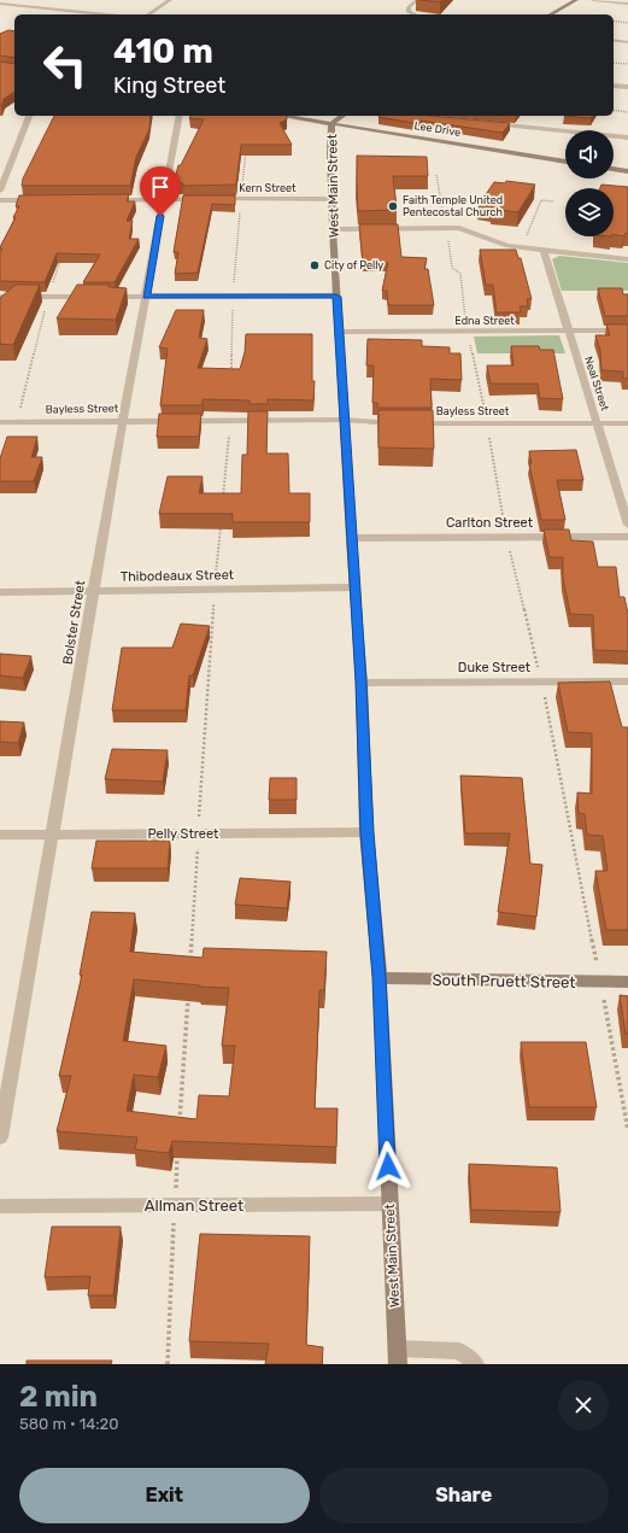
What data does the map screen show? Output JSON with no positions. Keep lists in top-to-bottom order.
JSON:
{
  "streets": {
    "main road": ["Lee Drive", "West Main Street", "South Pruett Street"],
    "street": [
      "Kern Street",
      "Edna Street",
      "Neal Street",
      "Bayless Street",
      "Carlton Street",
      "Thibodeaux Street",
      "Bolster Street",
      "Duke Street",
      "Pelly Street",
      "Allman Street"
    ]
  },
  "crossings": [
    ["Lee Drive", "West Main Street"],
    ["West Main Street", "Kern Street"],
    ["West Main Street", "Edna Street"],
    ["West Main Street", "Bayless Street"],
    ["West Main Street", "Carlton Street"],
    ["West Main Street", "Thibodeaux Street"],
    ["West Main Street", "Duke Street"],
    ["West Main Street", "Pelly Street"],
    ["West Main Street", "South Pruett Street"],
    ["West Main Street", "Allman Street"],
    ["Edna Street", "Neal Street"],
    ["Neal Street", "Bayless Street"],
    ["Bayless Street", "Bolster Street"],
    ["Thibodeaux Street", "Bolster Street"],
    ["Bolster Street", "Pelly Street"]
  ],
  "places": ["Faith Temple United Pentecostal Church", "City of Pelly"],
  "page": {
    "turn": ["410 m", "King Street"],
    "heading": ["2 min", "580 m · 14:20"],
    "buttons": ["Exit", "Share"]
  }
}
